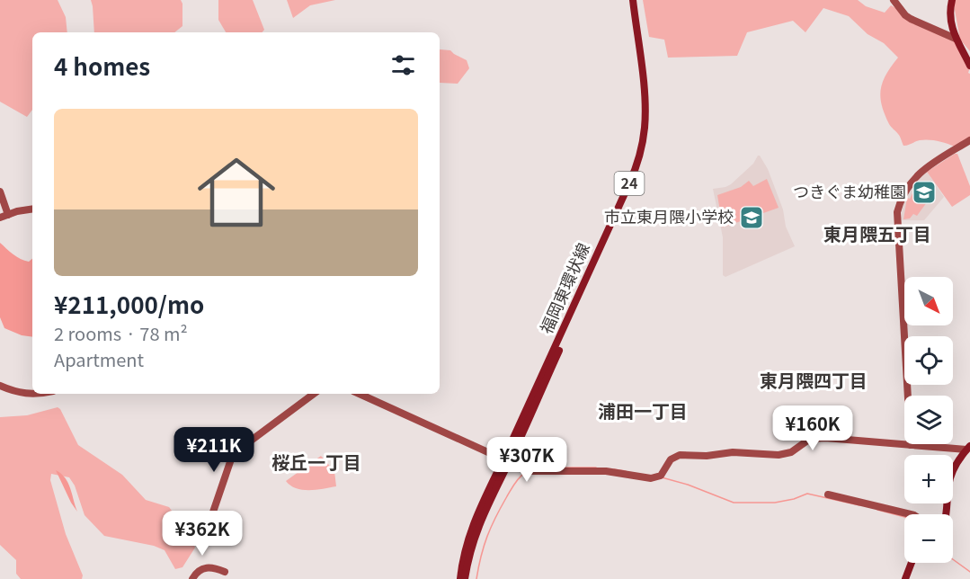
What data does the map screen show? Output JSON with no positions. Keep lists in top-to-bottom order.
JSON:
{
  "streets": {
    "main road": ["24", "福岡東環状線"]
  },
  "districts": [
    "東月隈五丁目",
    "東月隈四丁目",
    "浦田一丁目",
    "桜丘一丁目"
  ],
  "places": {
    "school or university": ["つきぐま幼稚園", "市立東月隈小学校"]
  },
  "north": "bottom right",
  "page": {
    "heading": "4 homes",
    "list": [
      {
        "name": "¥211,000/mo",
        "note": "2 rooms · 78 m² · Apartment"
      }
    ],
    "map_buttons": ["+", "−"],
    "price": [
      "¥160K",
      "¥211K",
      "¥307K",
      "¥362K"
    ]
  }
}
